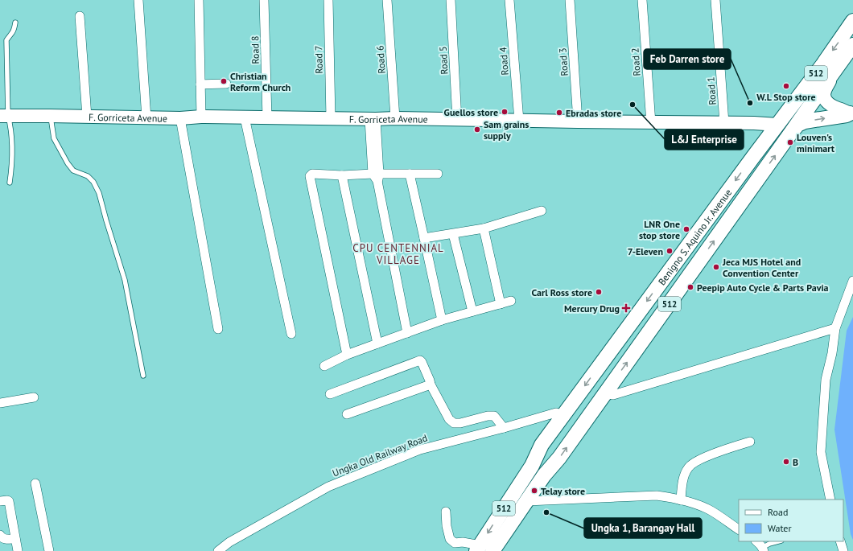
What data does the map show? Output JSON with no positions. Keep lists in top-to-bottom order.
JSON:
{
  "streets": {
    "main road": ["512", "F. Gorriceta Avenue", "Benigno S. Aquino Jr. Avenue"],
    "street": [
      "Road 8",
      "Road 7",
      "Road 6",
      "Road 5",
      "Road 4",
      "Road 3",
      "Road 2",
      "Road 1",
      "Ungka Old Railway Road"
    ]
  },
  "crossings": [
    ["Road 8", "F. Gorriceta Avenue"],
    ["Road 7", "F. Gorriceta Avenue"],
    ["Road 6", "F. Gorriceta Avenue"],
    ["Road 5", "F. Gorriceta Avenue"],
    ["Road 4", "F. Gorriceta Avenue"],
    ["Road 3", "F. Gorriceta Avenue"],
    ["Road 2", "F. Gorriceta Avenue"],
    ["Road 1", "F. Gorriceta Avenue"],
    ["F. Gorriceta Avenue", "Benigno S. Aquino Jr. Avenue"],
    ["Benigno S. Aquino Jr. Avenue", "Ungka Old Railway Road"]
  ],
  "districts": ["CPU CENTENNIAL VILLAGE"],
  "places": {
    "other": [
      "Christian Reform Church",
      "W.L Stop store",
      "Feb Darren store",
      "L&J Enterprise",
      "Guellos store",
      "Ebradas store",
      "Sam grains supply",
      "Louven's minimart",
      "LNR One stop store",
      "7-Eleven",
      "Jeca MJS Hotel and Convention Center",
      "Peepip Auto Cycle & Parts Pavia",
      "Carl Ross store",
      "B",
      "Telay store",
      "Ungka 1, Barangay Hall"
    ],
    "health": ["Mercury Drug"]
  },
  "legend": ["Road", "Water"]
}
